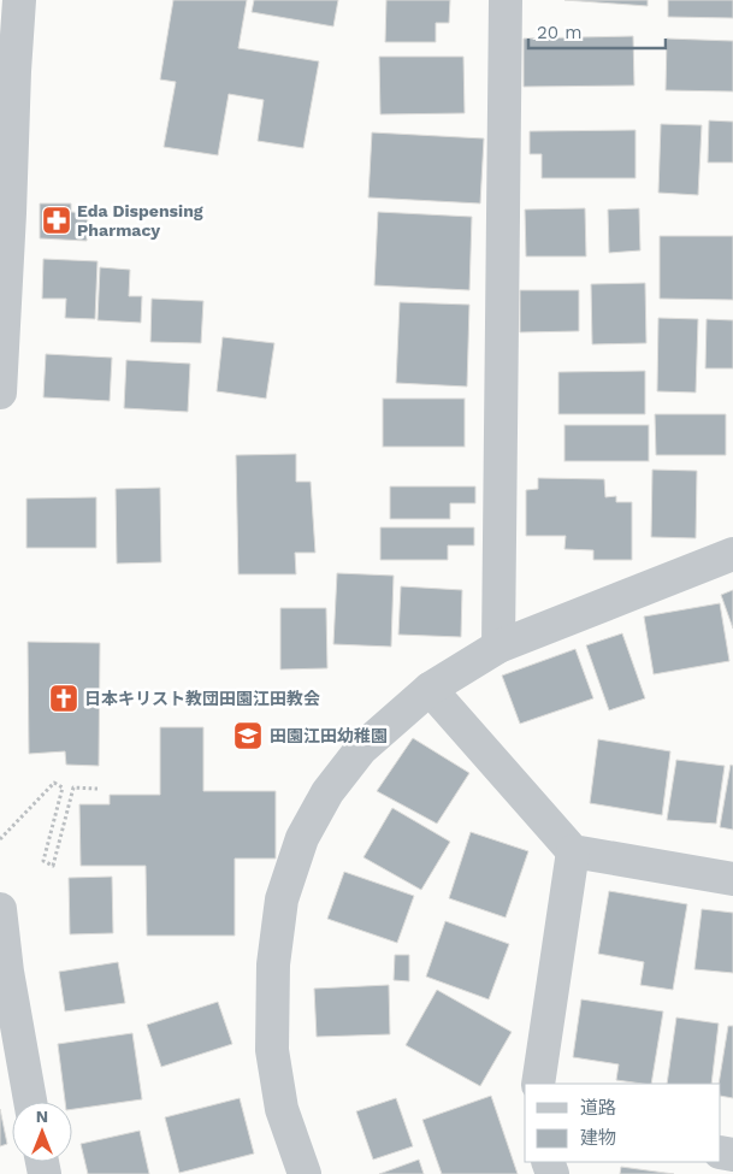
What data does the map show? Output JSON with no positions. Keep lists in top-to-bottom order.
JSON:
{
  "places": {
    "pharmacy": ["Eda Dispensing Pharmacy"],
    "church": ["日本キリスト教団田園江田教会"],
    "school or university": ["田園江田幼稚園"]
  },
  "legend": ["道路", "建物"],
  "scale_bar": "20 m",
  "north": "top"
}
